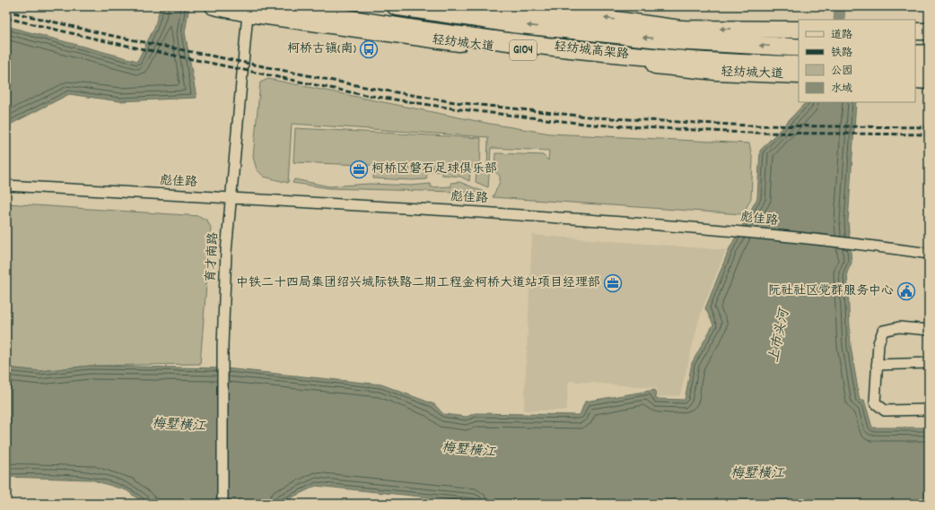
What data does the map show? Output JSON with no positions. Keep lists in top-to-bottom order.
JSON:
{
  "streets": {
    "highway": ["轻纺城高架路"],
    "main road": ["轻纺城大道", "G104"],
    "street": ["彪佳路", "育才南路"]
  },
  "crossings": [
    ["轻纺城大道", "育才南路"],
    ["彪佳路", "育才南路"]
  ],
  "water": ["上市头河", "梅墅横江"],
  "places": {
    "bus stop": ["柯桥古镇(南)"],
    "office": ["柯桥区磐石足球俱乐部", "中铁二十四局集团绍兴城际铁路二期工程金柯桥大道站项目经理部"],
    "public building": ["阮社社区党群服务中心"]
  },
  "legend": [
    "道路",
    "铁路",
    "公园",
    "水域"
  ]
}
